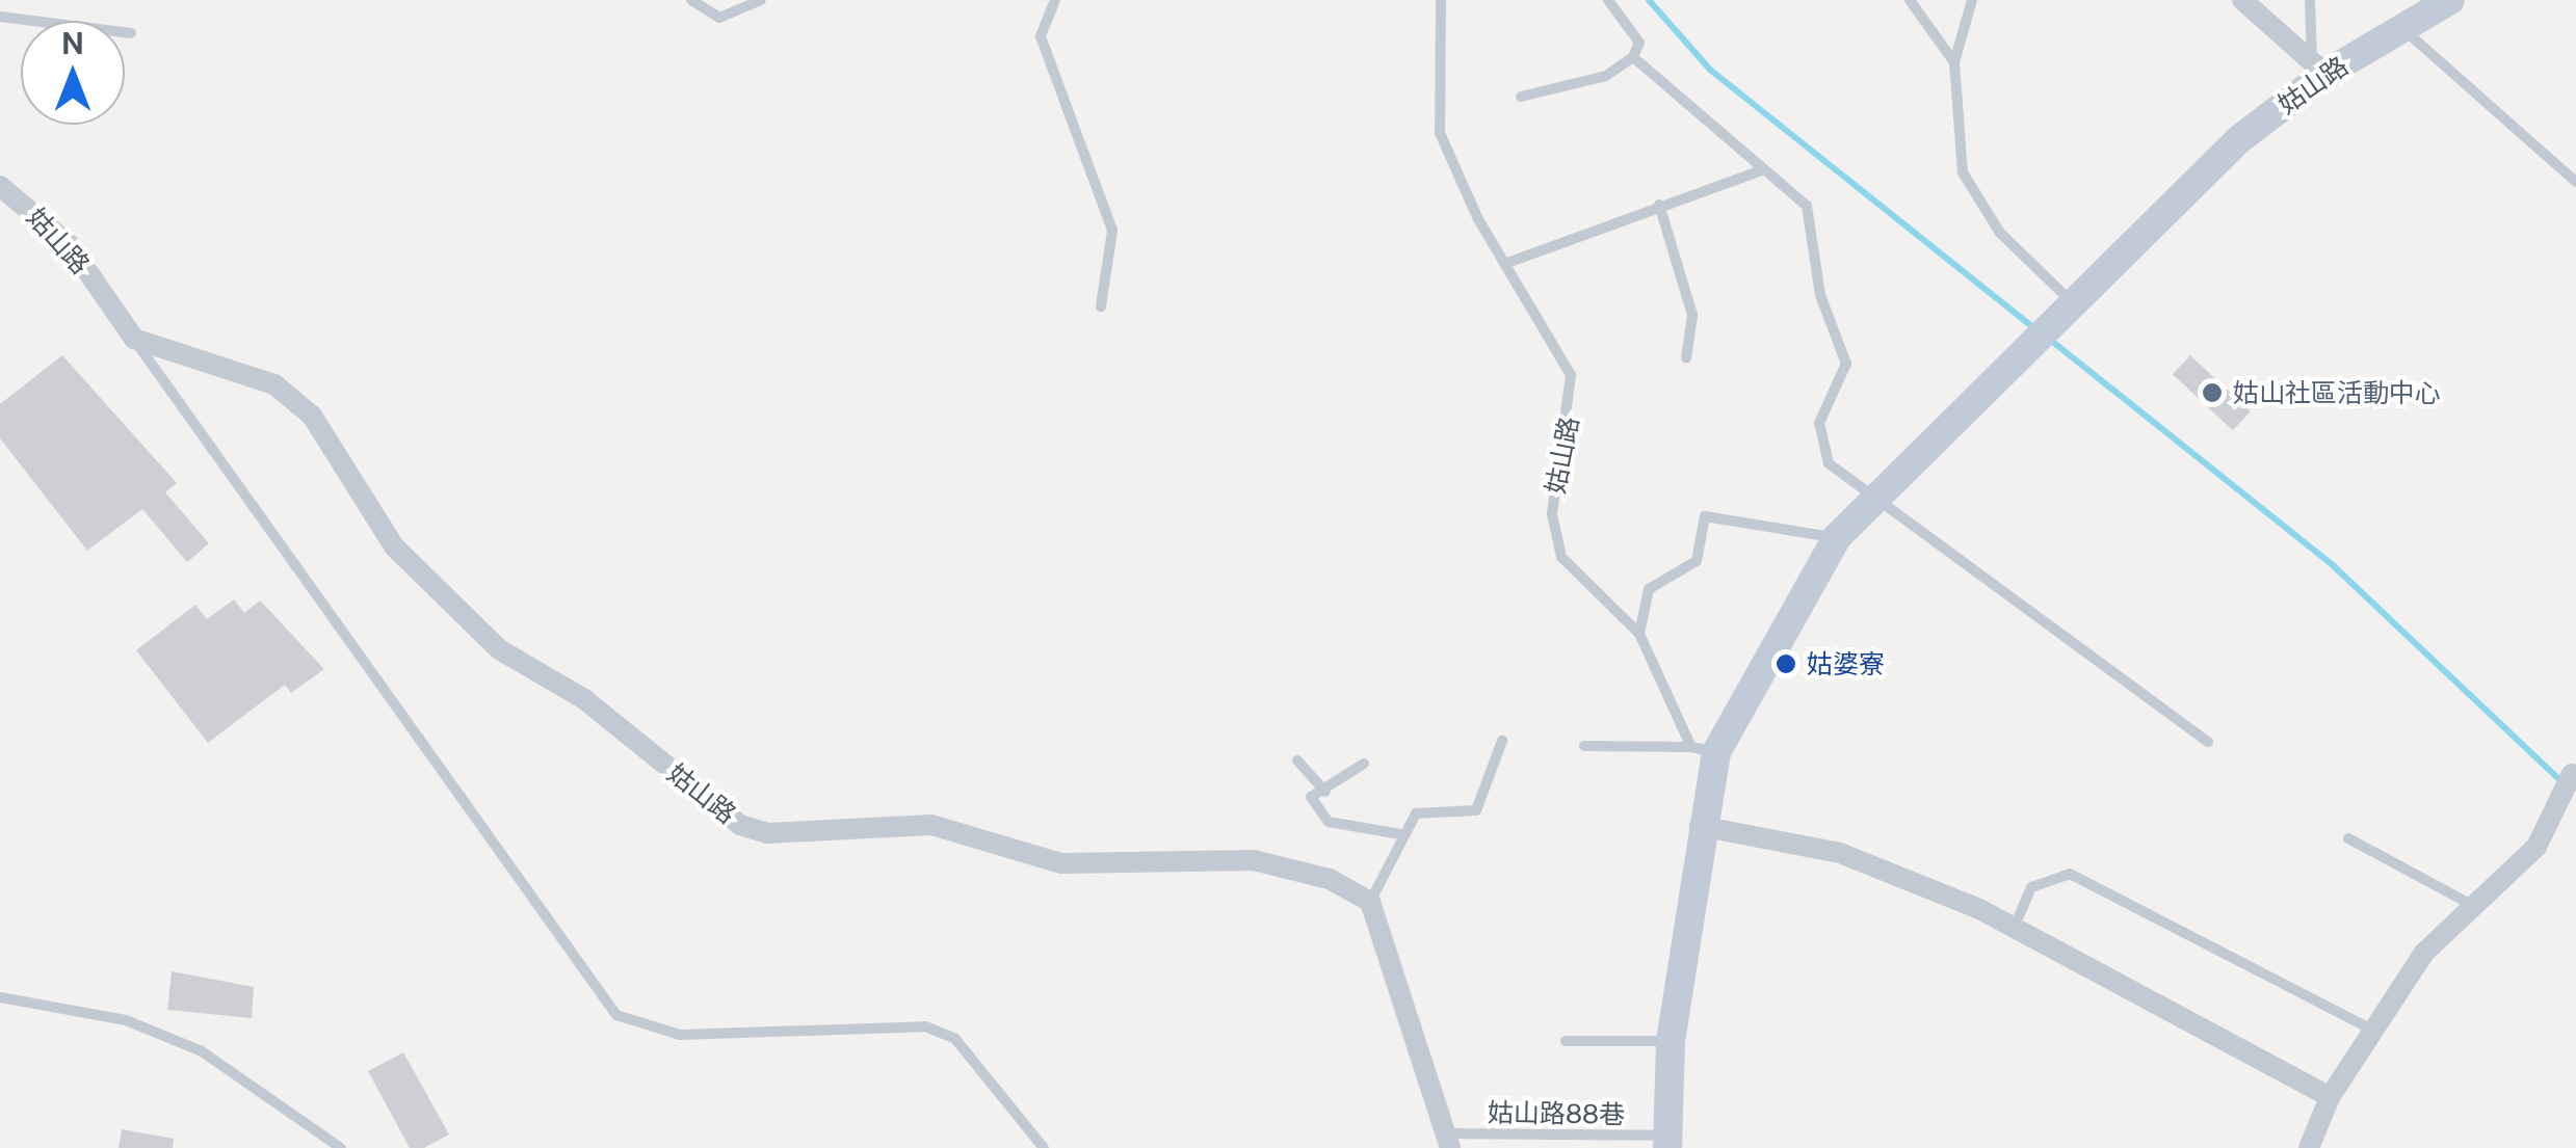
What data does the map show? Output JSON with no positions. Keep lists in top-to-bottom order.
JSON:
{
  "streets": {
    "street": ["姑山路"],
    "lane": ["姑山路88巷"]
  },
  "places": ["姑山社區活動中心", "姑婆寮"],
  "north": "top"
}
